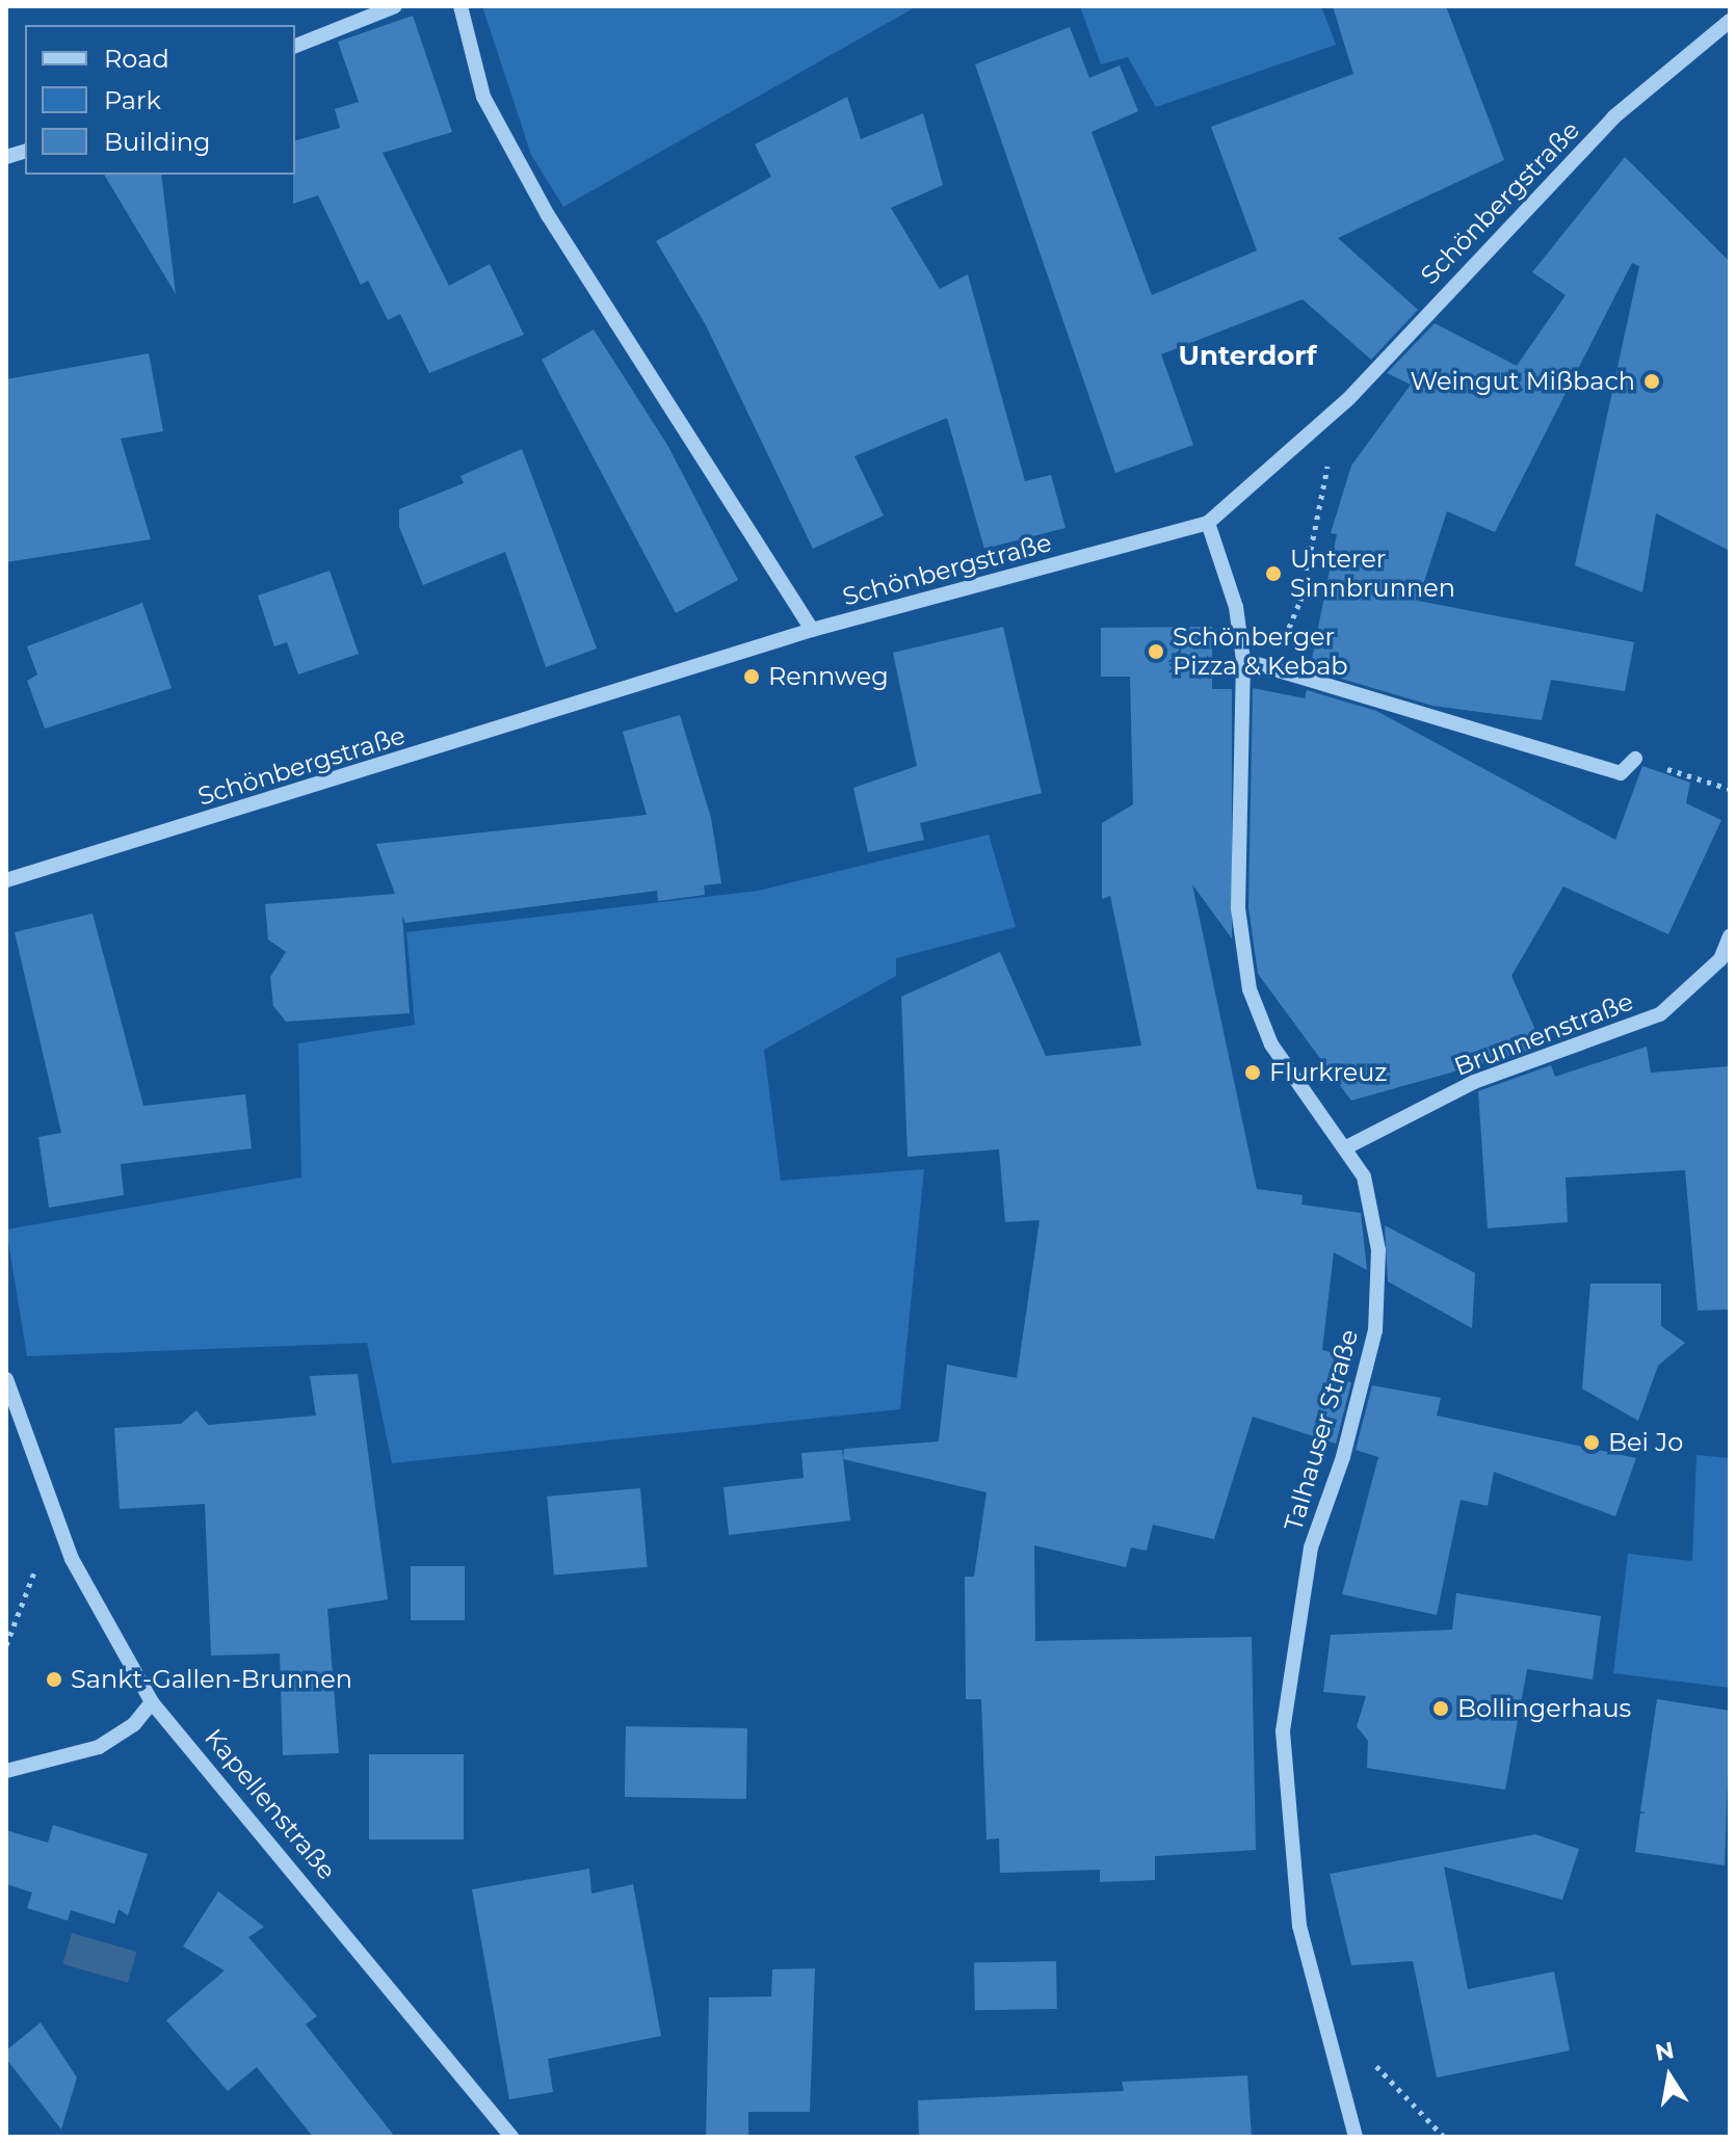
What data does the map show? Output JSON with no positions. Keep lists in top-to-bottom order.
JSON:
{
  "streets": {
    "street": [
      "Schönbergstraße",
      "Brunnenstraße",
      "Talhauser Straße",
      "Kapellenstraße"
    ]
  },
  "crossings": [
    ["Schönbergstraße", "Talhauser Straße"],
    ["Brunnenstraße", "Talhauser Straße"]
  ],
  "districts": ["Unterdorf"],
  "places": [
    "Weingut Mißbach",
    "Unterer Sinnbrunnen",
    "Schönberger Pizza & Kebab",
    "Rennweg",
    "Flurkreuz",
    "Bei Jo",
    "Sankt-Gallen-Brunnen",
    "Bollingerhaus"
  ],
  "legend": ["Road", "Park", "Building"],
  "north": "top"
}
